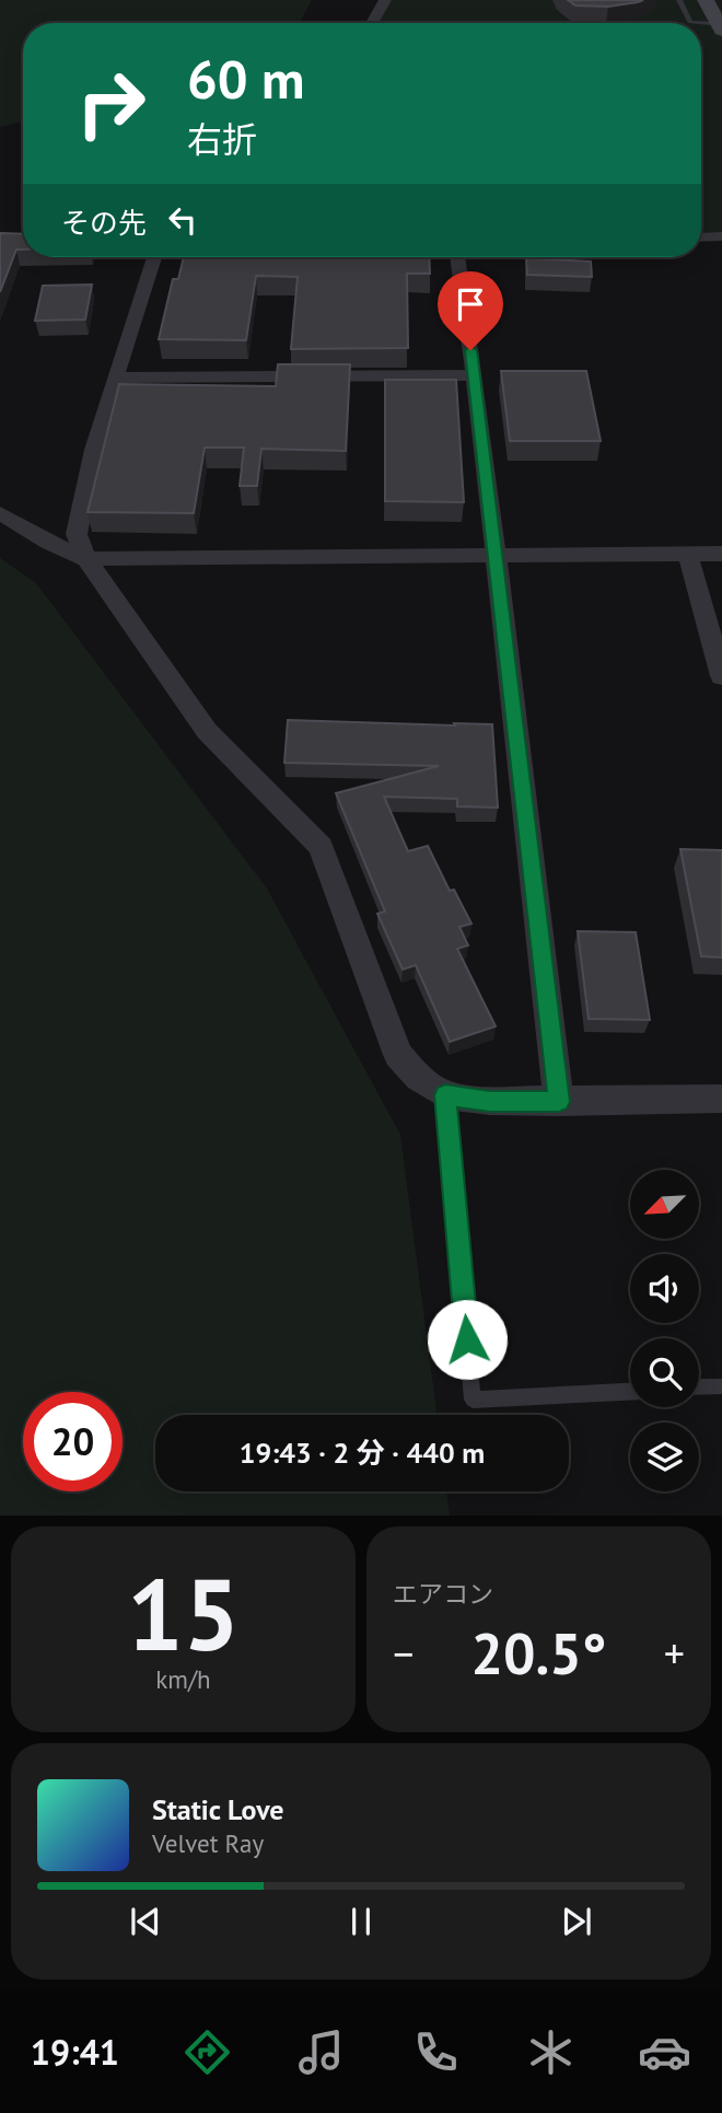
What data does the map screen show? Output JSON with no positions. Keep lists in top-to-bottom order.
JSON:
{
  "north": "bottom left",
  "page": {
    "turn": ["60 m", "右折"],
    "then": "その先",
    "limit": "20",
    "trip": "19:43 · 2 分 · 440 m",
    "tile": [
      ["15", "km/h"],
      "エアコン"
    ],
    "heat": ["−", "20.5°", "+"],
    "song": ["Static Love", "Velvet Ray"],
    "tabs": "19:41"
  }
}
